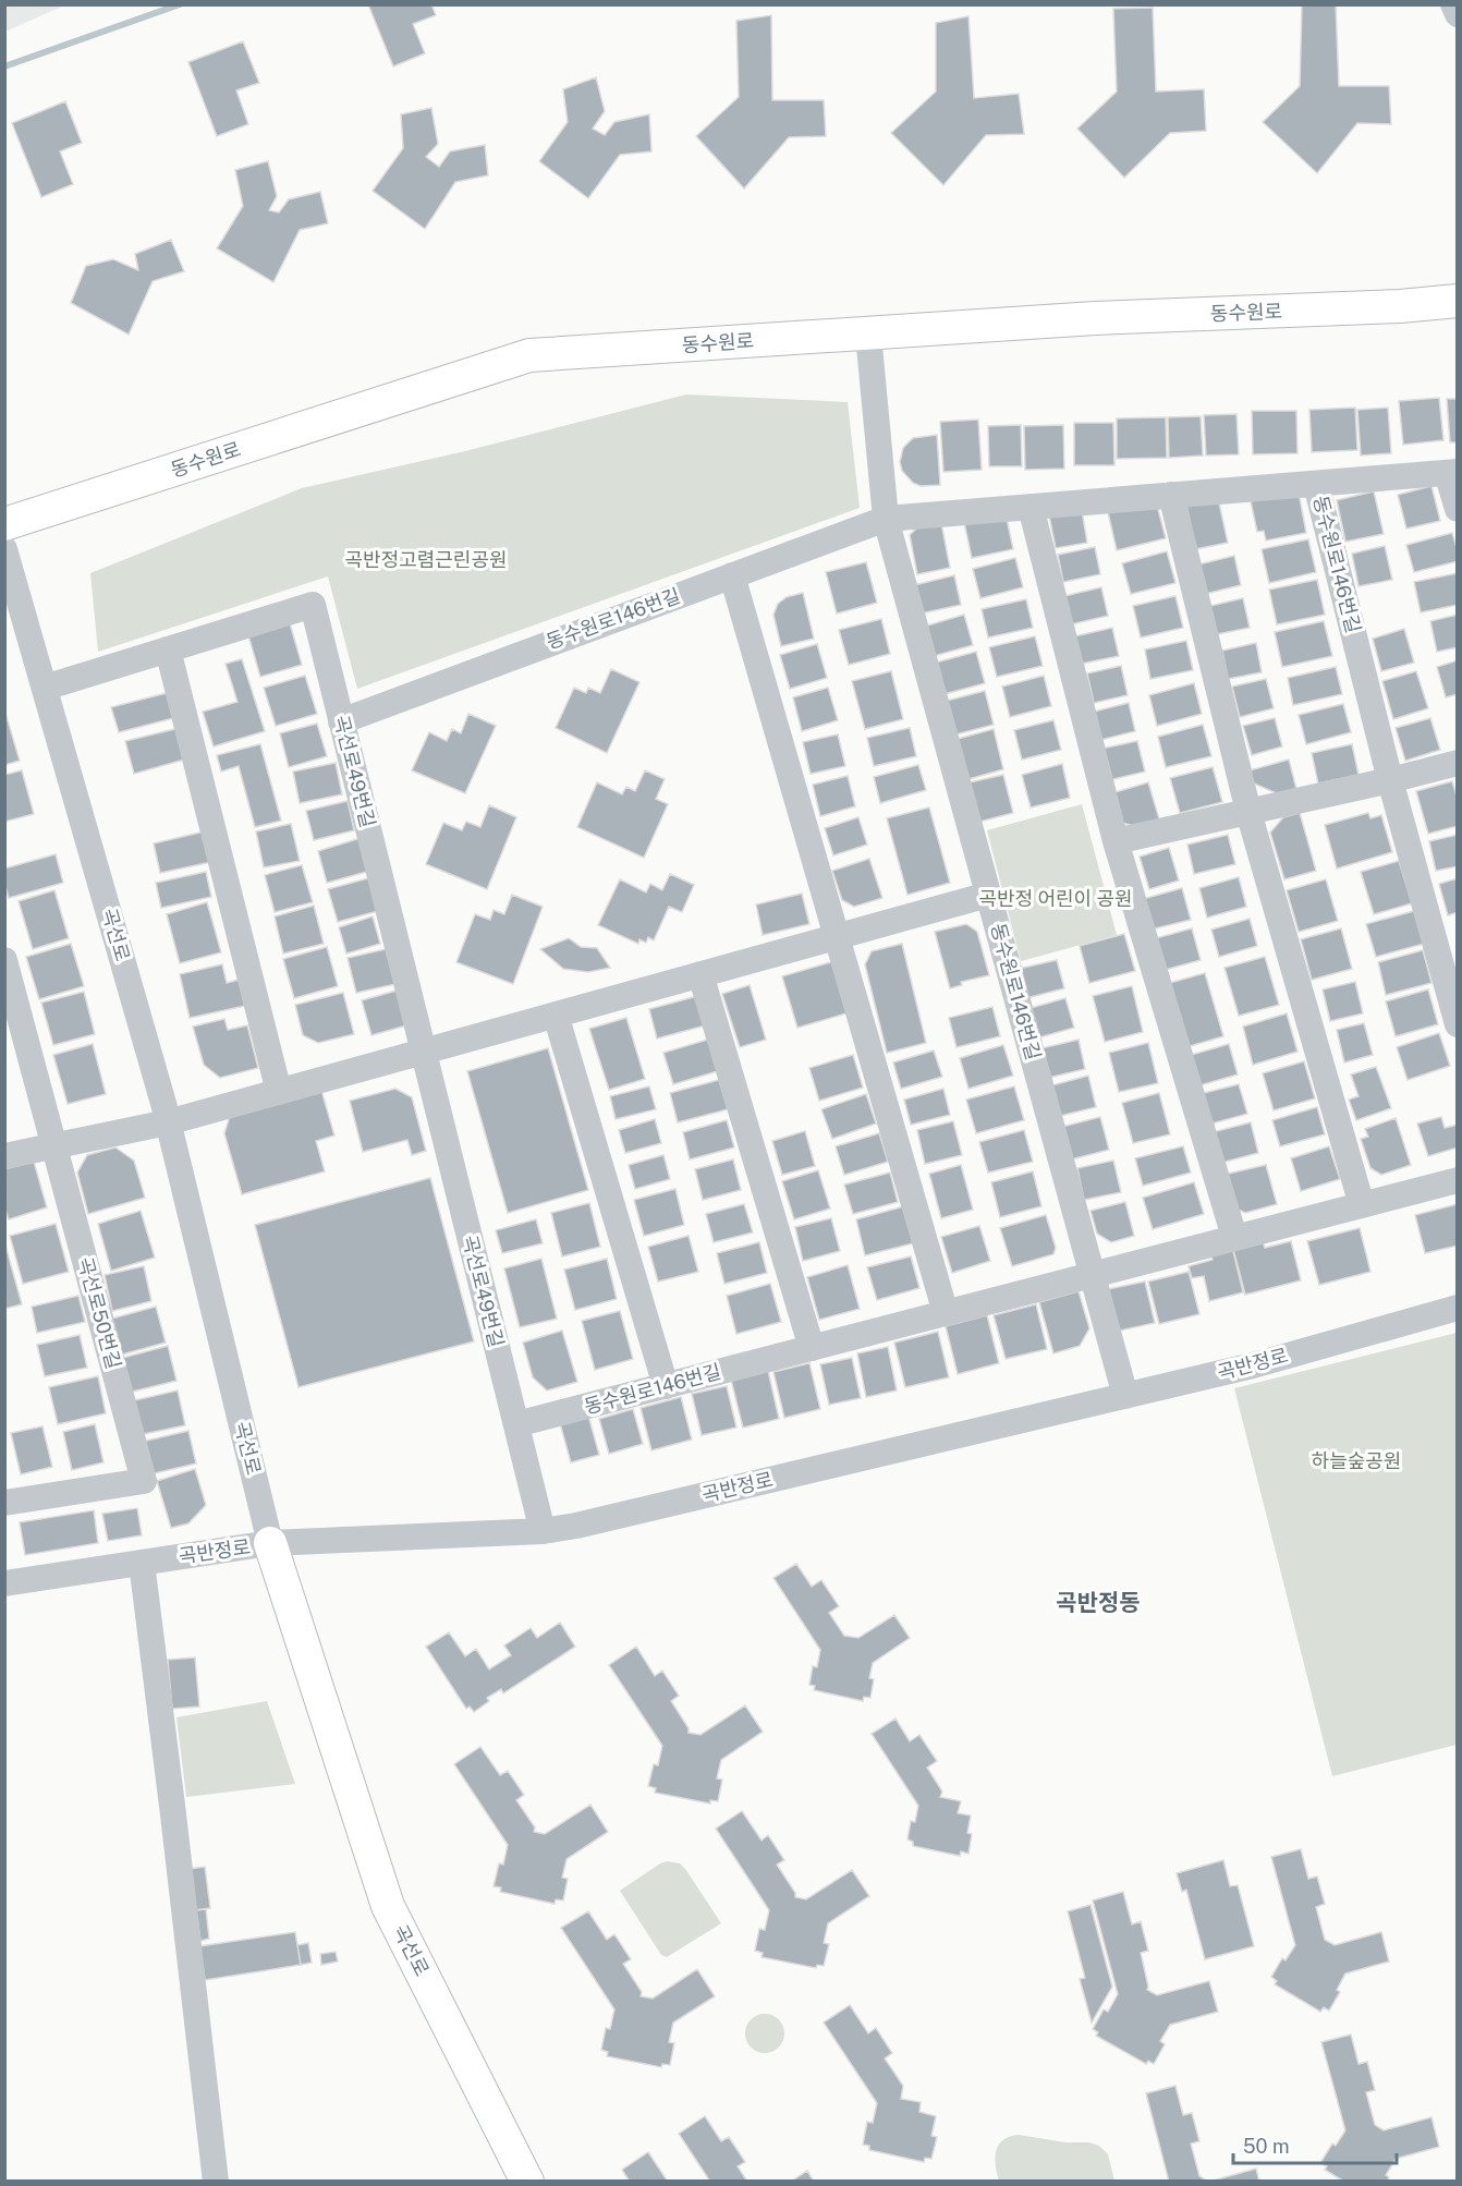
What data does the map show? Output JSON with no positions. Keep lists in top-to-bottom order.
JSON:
{
  "streets": {
    "main road": ["동수원로", "곡선로"],
    "street": [
      "동수원로146번길",
      "곡선로49번길",
      "곡선로50번길",
      "곡반정로"
    ]
  },
  "crossings": [
    ["동수원로", "동수원로146번길"],
    ["동수원로146번길", "곡선로49번길"],
    ["동수원로146번길", "곡반정로"],
    ["곡선로49번길", "곡반정로"],
    ["곡선로", "곡반정로"]
  ],
  "districts": ["곡반정동"],
  "parks": ["곡반정고렴근린공원", "곡반정 어린이 공원", "하늘숲공원"],
  "scale_bar": "50 m"
}
